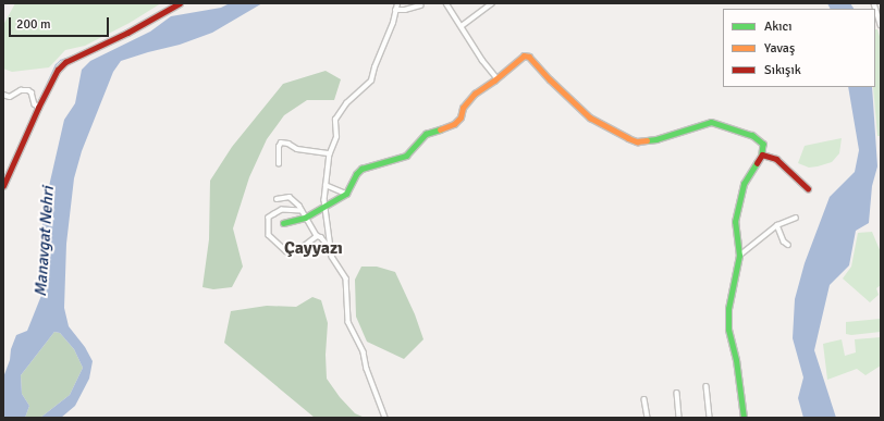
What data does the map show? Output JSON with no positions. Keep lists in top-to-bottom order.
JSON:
{
  "districts": ["Çayyazı"],
  "water": ["Manavgat Nehri"],
  "legend": ["Akıcı", "Yavaş", "Sıkışık"],
  "scale_bar": "200 m"
}
